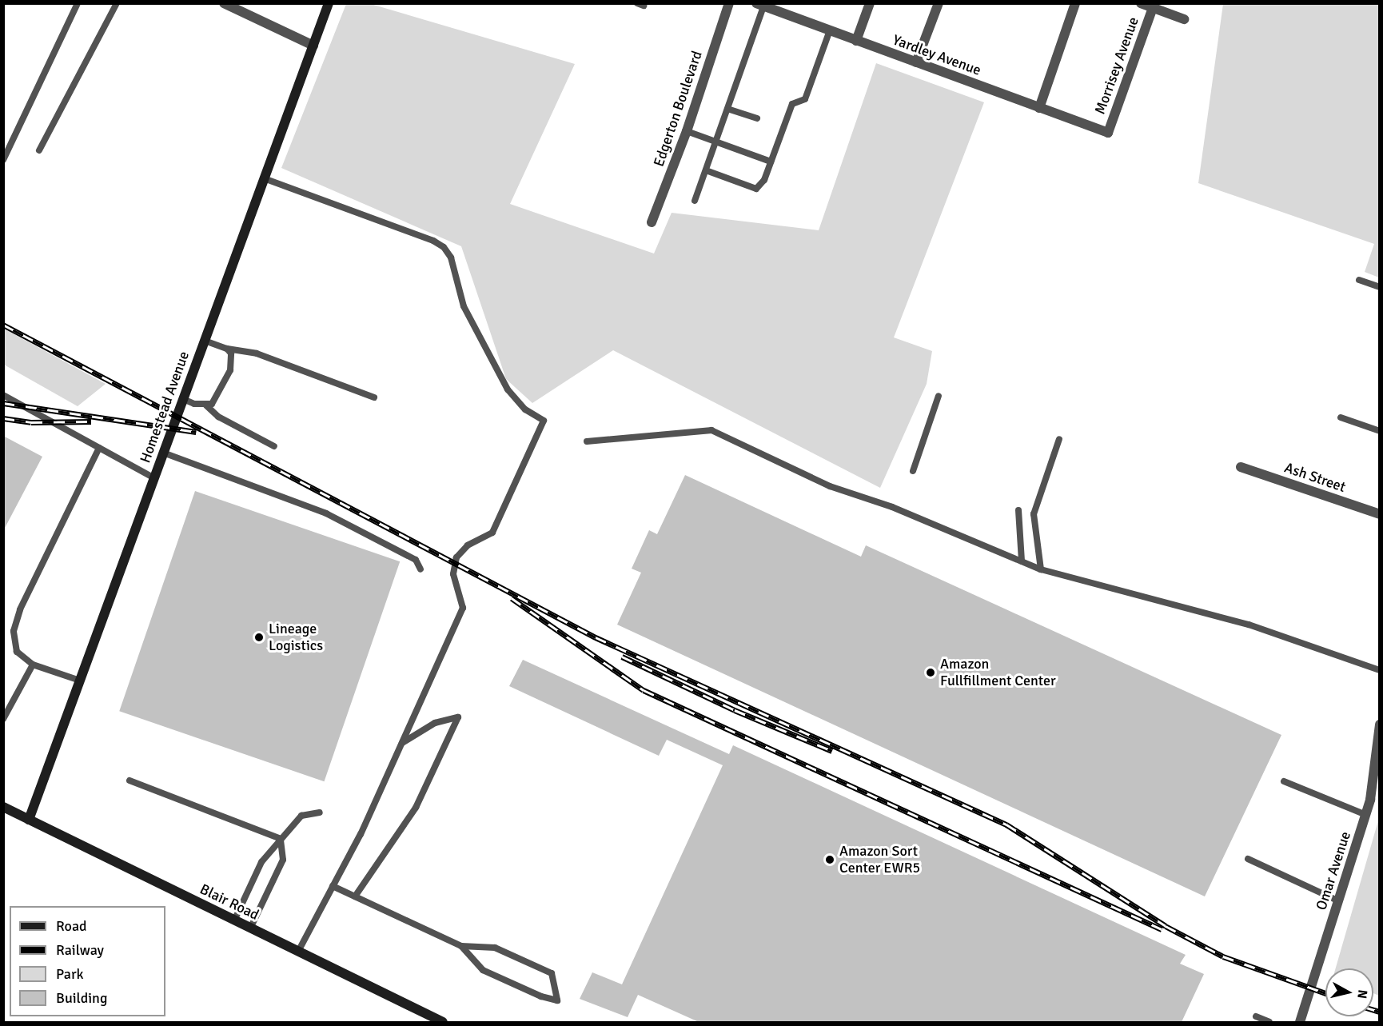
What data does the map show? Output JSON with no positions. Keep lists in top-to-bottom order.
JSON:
{
  "streets": {
    "street": [
      "Yardley Avenue",
      "Morrisey Avenue",
      "Edgerton Boulevard",
      "Homestead Avenue",
      "Ash Street",
      "Omar Avenue",
      "Blair Road"
    ]
  },
  "crossings": [
    ["Yardley Avenue", "Morrisey Avenue"],
    ["Homestead Avenue", "Blair Road"]
  ],
  "places": ["Lineage Logistics", "Amazon Fullfillment Center", "Amazon Sort Center EWR5"],
  "legend": [
    "Road",
    "Railway",
    "Park",
    "Building"
  ],
  "north": "right"
}
